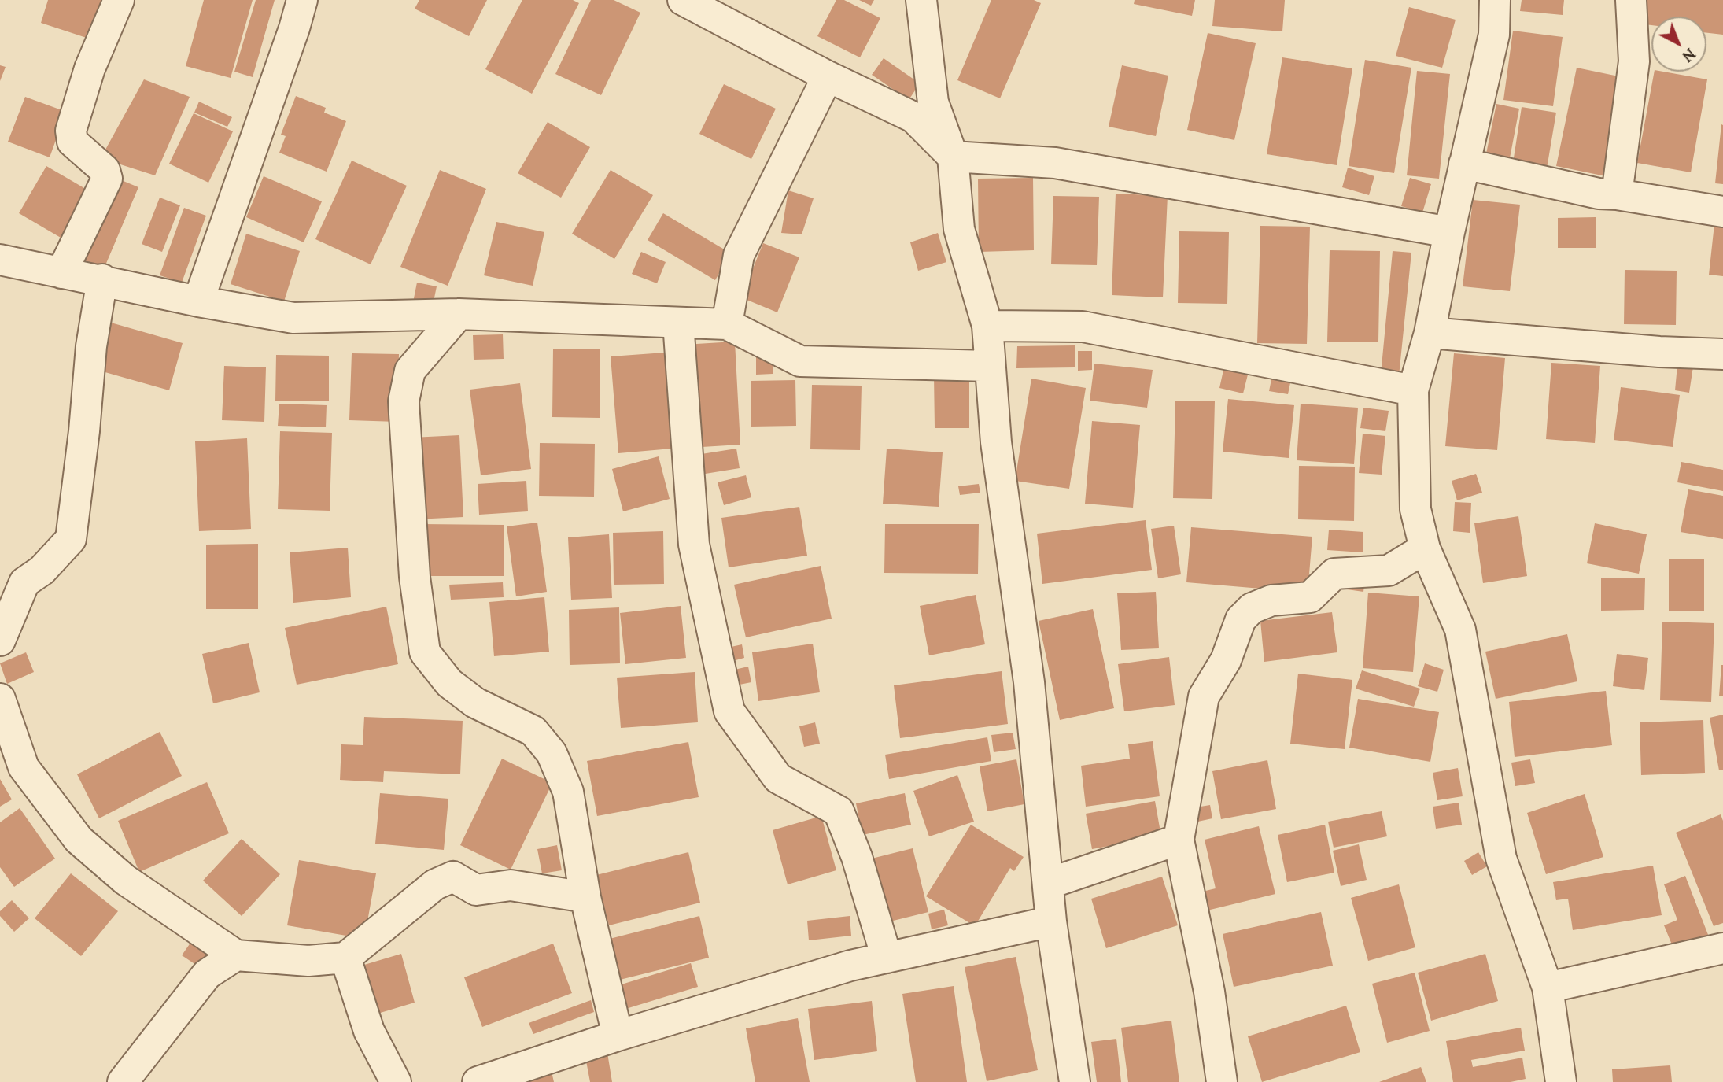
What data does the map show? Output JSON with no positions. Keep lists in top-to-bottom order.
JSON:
{
  "north": "bottom right"
}
